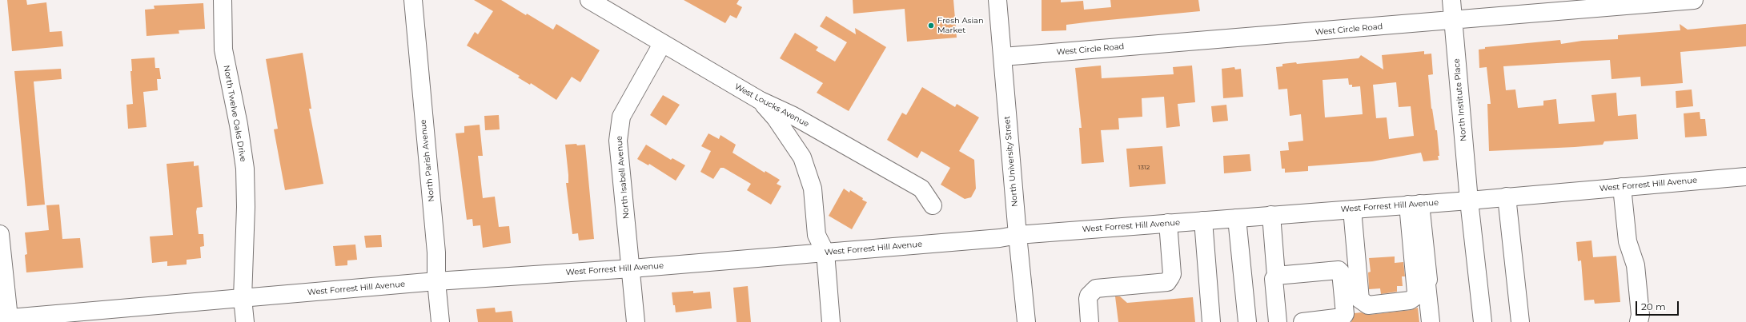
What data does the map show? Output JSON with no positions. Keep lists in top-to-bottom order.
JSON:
{
  "streets": {
    "street": [
      "West Circle Road",
      "North Institute Place",
      "West Loucks Avenue",
      "North Twelve Oaks Drive",
      "North Parish Avenue",
      "North University Street",
      "North Isabell Avenue",
      "West Forrest Hill Avenue"
    ]
  },
  "crossings": [
    ["West Circle Road", "North Institute Place"],
    ["West Circle Road", "North University Street"],
    ["North Institute Place", "West Forrest Hill Avenue"],
    ["West Loucks Avenue", "North Isabell Avenue"],
    ["North Twelve Oaks Drive", "West Forrest Hill Avenue"],
    ["North Parish Avenue", "West Forrest Hill Avenue"],
    ["North University Street", "West Forrest Hill Avenue"],
    ["North Isabell Avenue", "West Forrest Hill Avenue"]
  ],
  "places": ["Fresh Asian Market"],
  "house_numbers": ["1312"],
  "scale_bar": "20 m"
}
